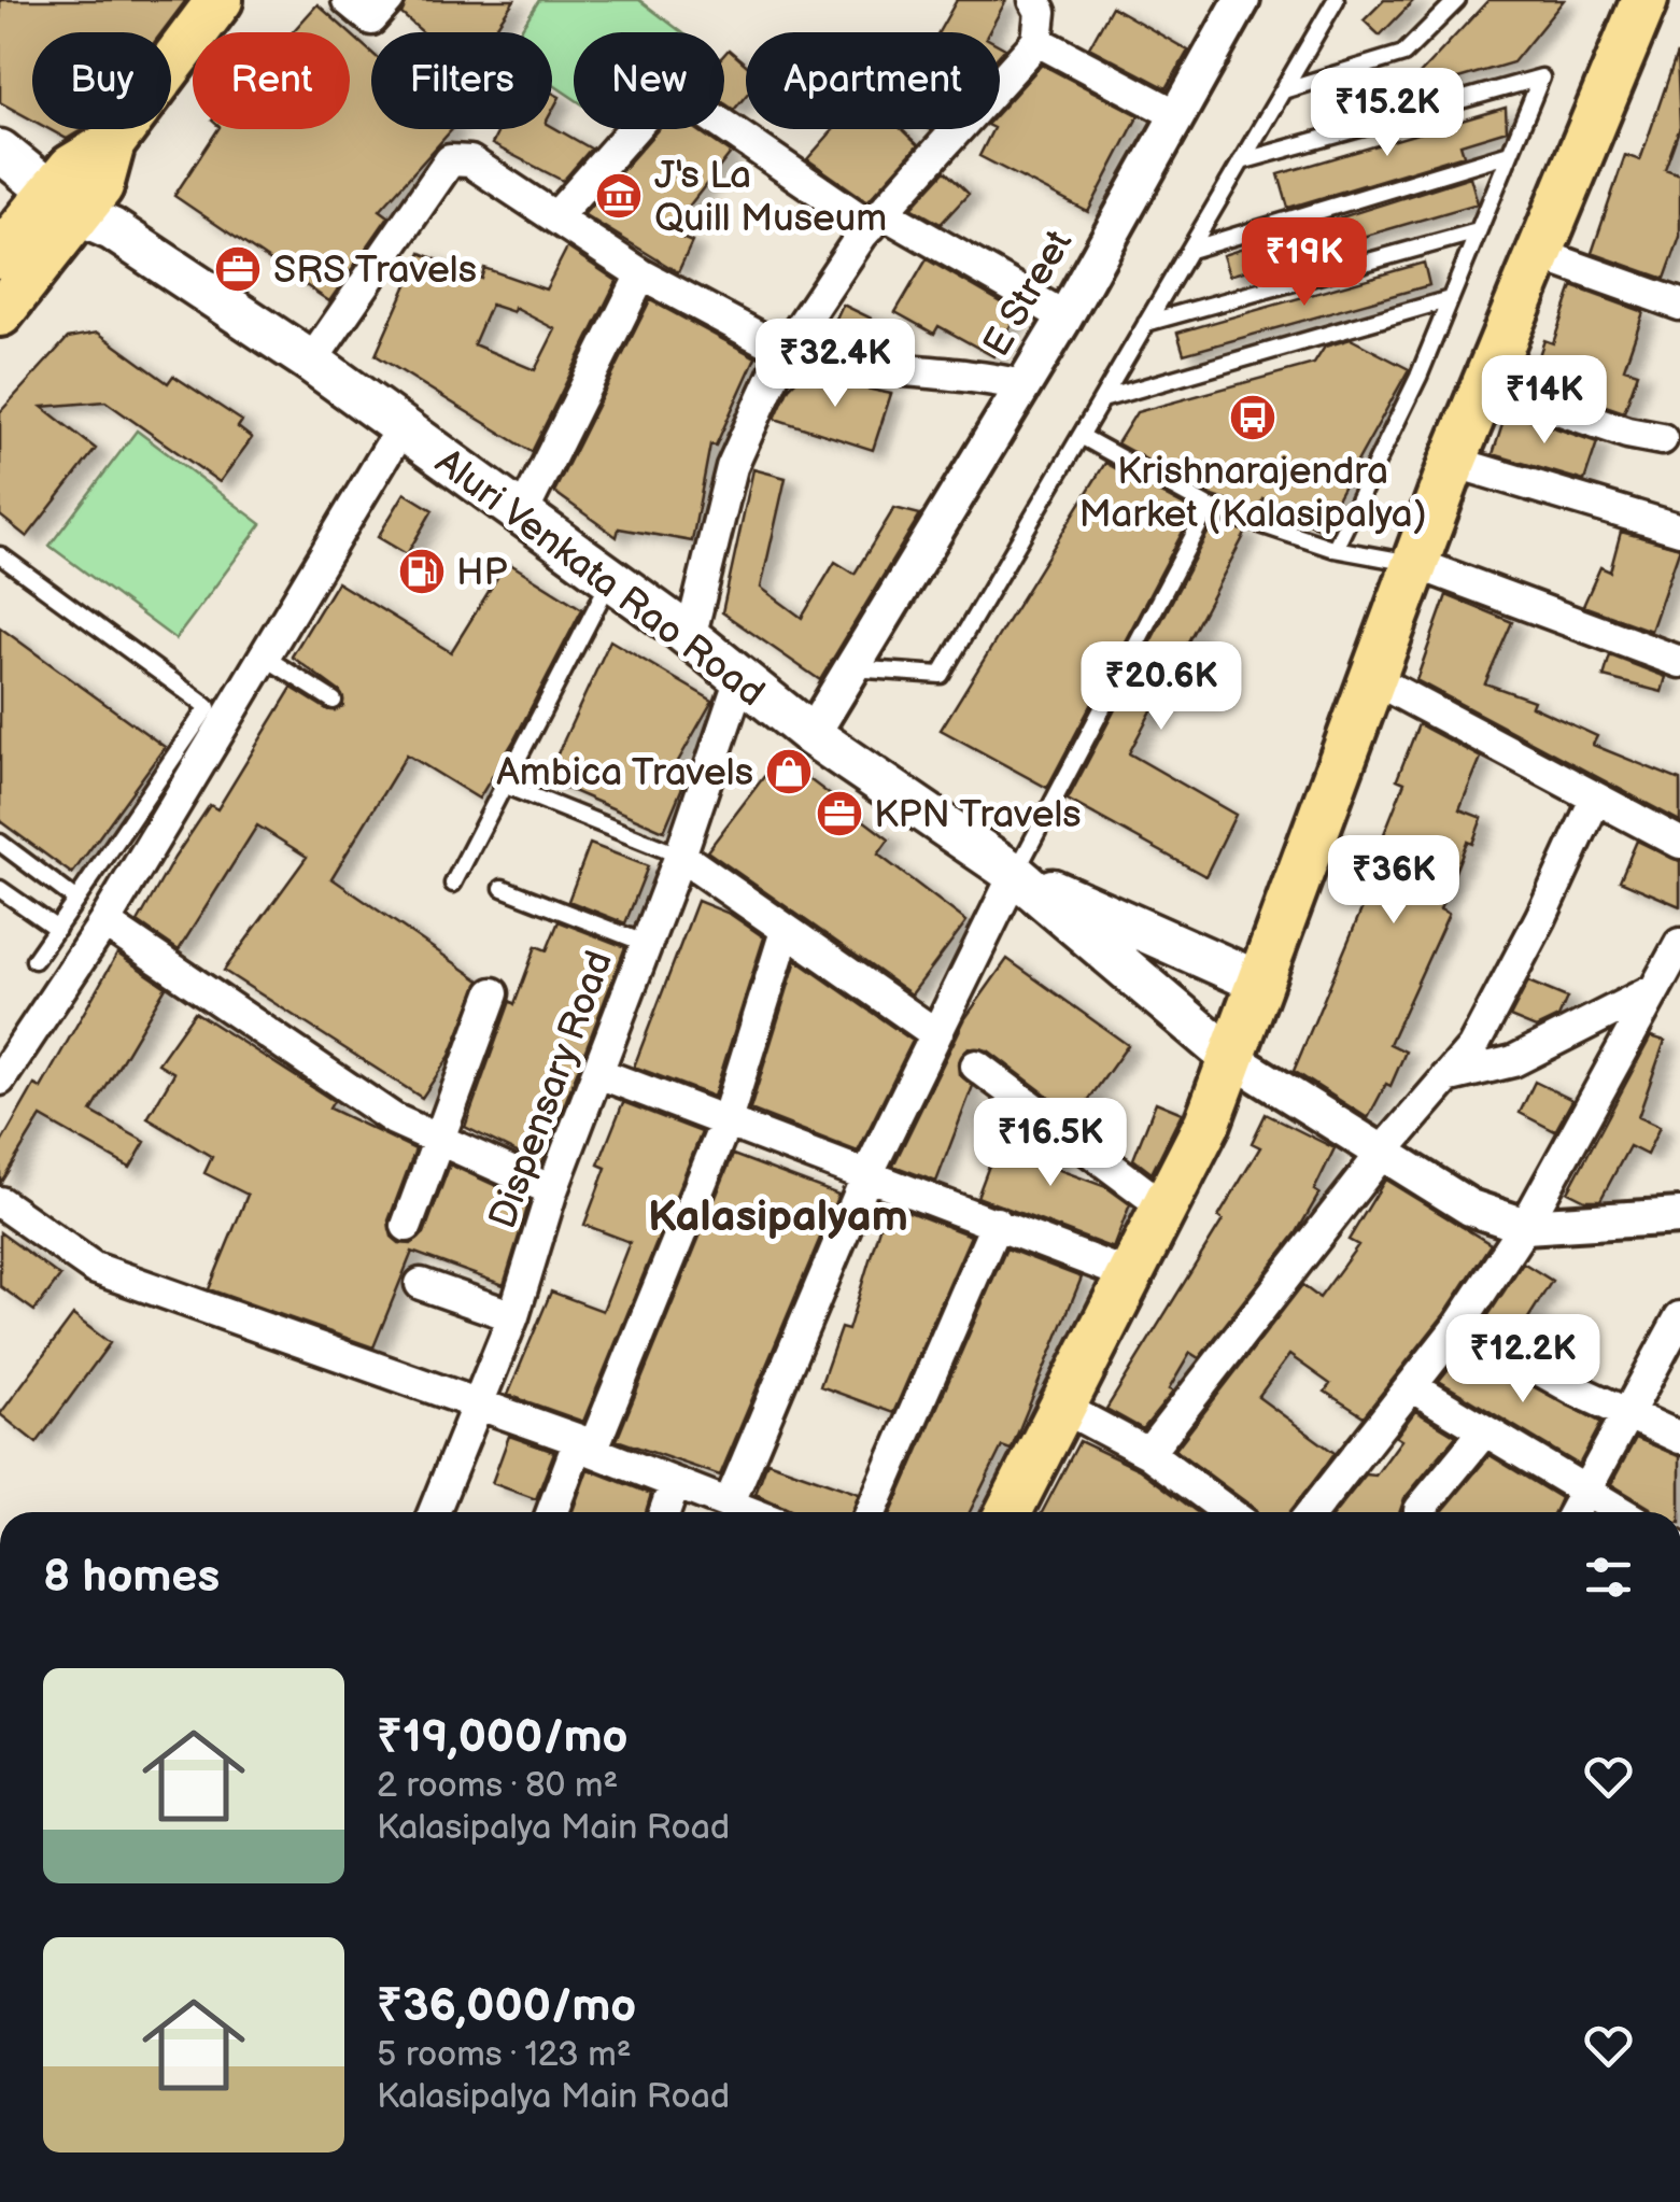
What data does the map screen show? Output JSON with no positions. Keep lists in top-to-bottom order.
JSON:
{
  "streets": {
    "main road": ["Aluri Venkata Rao Road"],
    "street": ["E Street", "Dispensary Road"]
  },
  "crossings": [
    ["E Street", "Aluri Venkata Rao Road"],
    ["Aluri Venkata Rao Road", "Dispensary Road"]
  ],
  "districts": ["Kalasipalyam"],
  "places": {
    "museum": ["J's La Quill Museum"],
    "office": ["SRS Travels", "KPN Travels"],
    "bus stop": ["Krishnarajendra Market (Kalasipalya)"],
    "fuel station": ["HP"],
    "shop": ["Ambica Travels"]
  },
  "page": {
    "chip": [
      "Buy",
      "Rent",
      "Filters",
      "New",
      "Apartment"
    ],
    "price": [
      "₹15.2K",
      "₹19K",
      "₹32.4K",
      "₹14K",
      "₹20.6K",
      "₹36K",
      "₹16.5K",
      "₹12.2K"
    ],
    "heading": "8 homes",
    "list": [
      {
        "name": "₹19,000/mo",
        "note": "2 rooms · 80 m² · Kalasipalya Main Road"
      },
      {
        "name": "₹36,000/mo",
        "note": "5 rooms · 123 m² · Kalasipalya Main Road"
      }
    ]
  }
}
